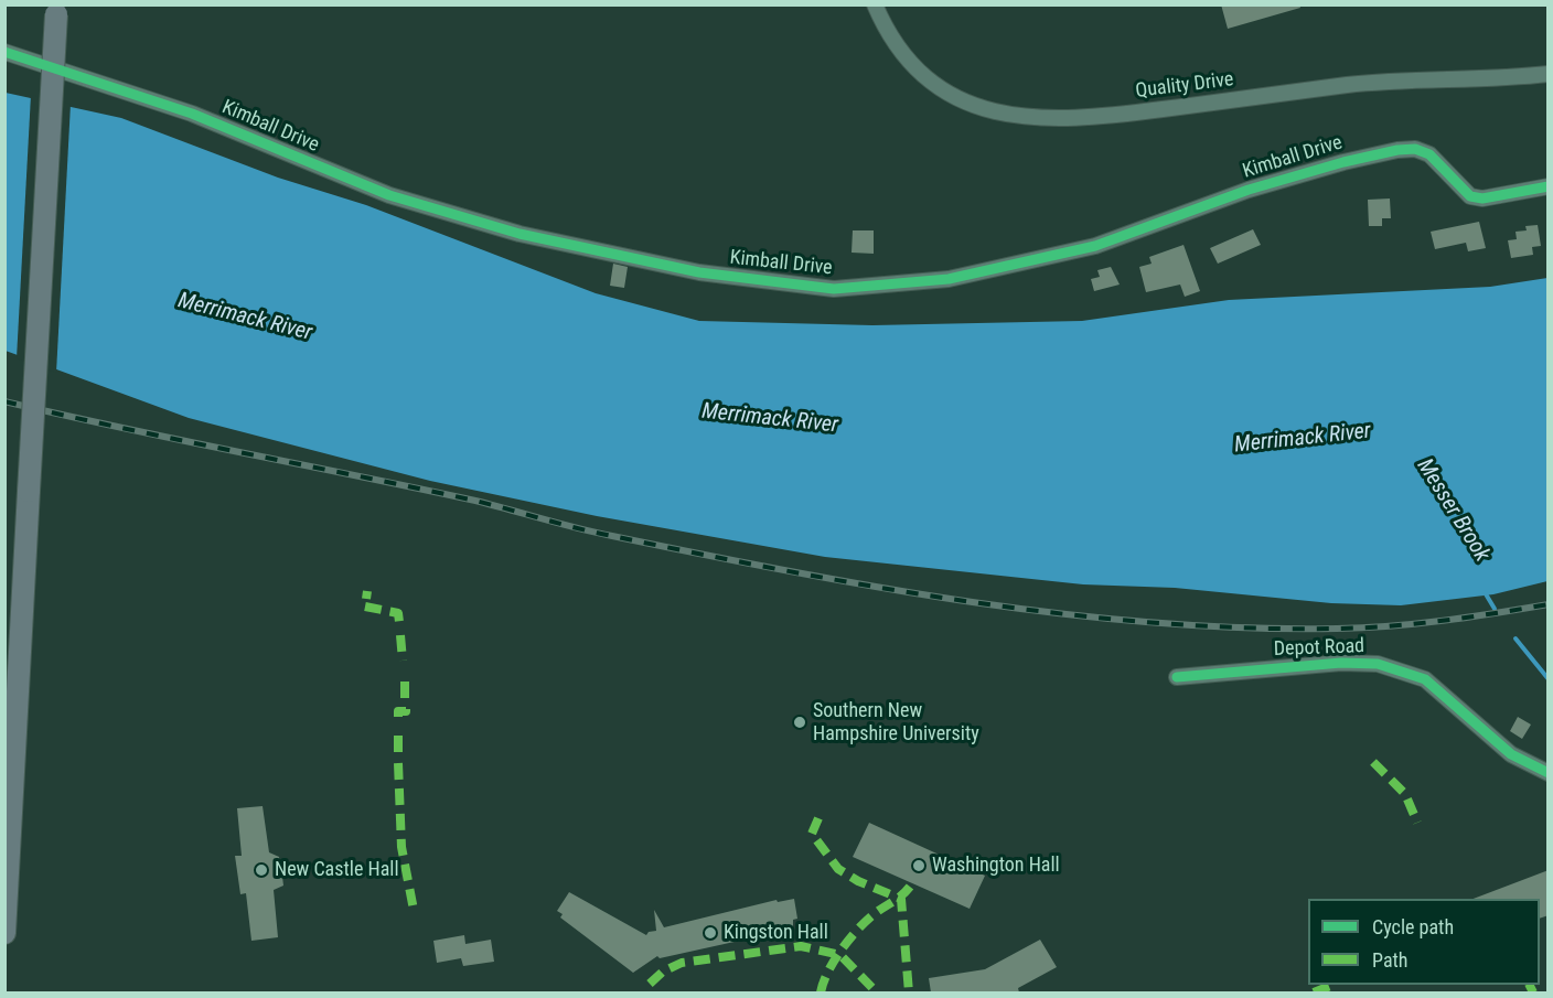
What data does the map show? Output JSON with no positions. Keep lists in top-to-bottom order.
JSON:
{
  "streets": {
    "street": ["Quality Drive", "Kimball Drive", "Depot Road"]
  },
  "water": ["Merrimack River", "Messer Brook"],
  "places": [
    "Southern New Hampshire University",
    "Washington Hall",
    "New Castle Hall",
    "Kingston Hall"
  ],
  "legend": ["Cycle path", "Path"]
}
